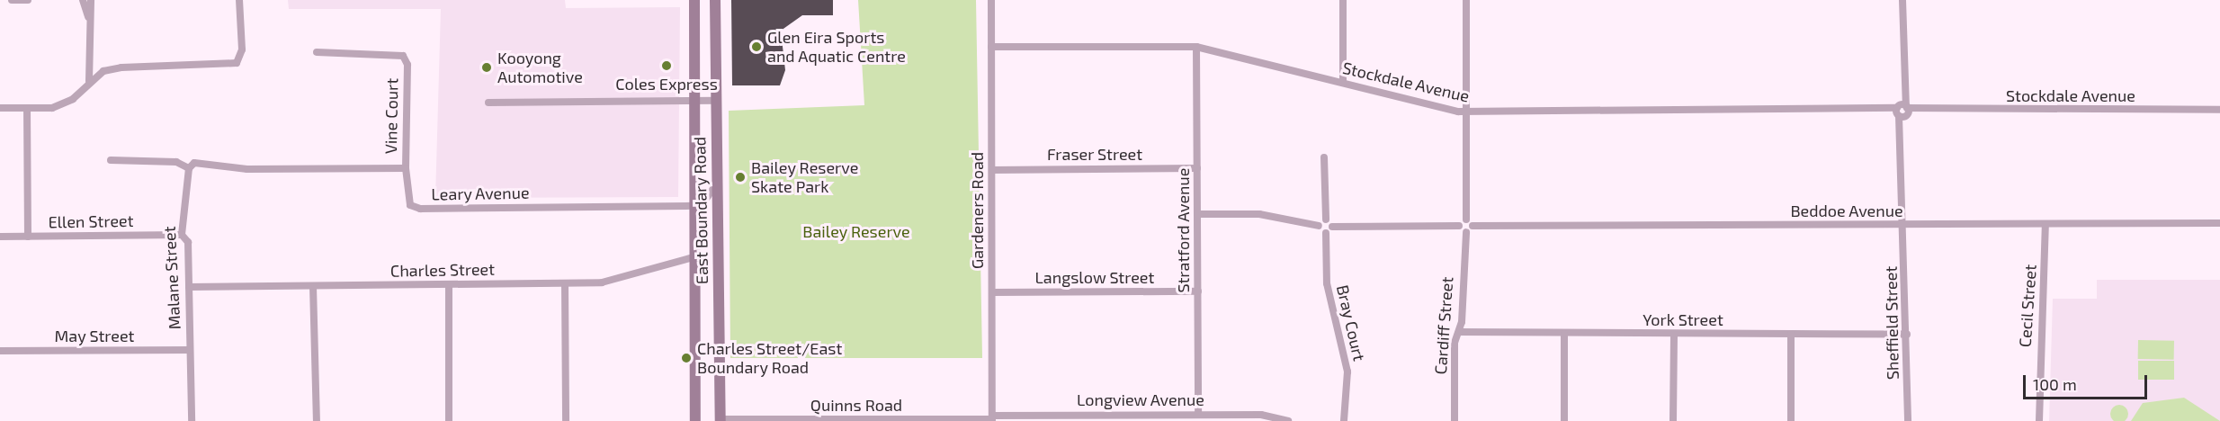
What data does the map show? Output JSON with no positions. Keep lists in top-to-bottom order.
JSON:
{
  "streets": {
    "main road": ["East Boundary Road"],
    "street": [
      "Stockdale Avenue",
      "Vine Court",
      "Fraser Street",
      "Leary Avenue",
      "Gardeners Road",
      "Beddoe Avenue",
      "Ellen Street",
      "Stratford Avenue",
      "Charles Street",
      "Langslow Street",
      "Malane Street",
      "Cecil Street",
      "York Street",
      "Bray Court",
      "Sheffield Street",
      "Cardiff Street",
      "May Street",
      "Longview Avenue",
      "Quinns Road"
    ]
  },
  "crossings": [
    ["Stockdale Avenue", "Gardeners Road"],
    ["Stockdale Avenue", "Stratford Avenue"],
    ["Stockdale Avenue", "Sheffield Street"],
    ["Vine Court", "Leary Avenue"],
    ["Fraser Street", "Gardeners Road"],
    ["Fraser Street", "Stratford Avenue"],
    ["Leary Avenue", "East Boundary Road"],
    ["East Boundary Road", "Charles Street"],
    ["East Boundary Road", "Quinns Road"],
    ["Gardeners Road", "Langslow Street"],
    ["Gardeners Road", "Longview Avenue"],
    ["Gardeners Road", "Quinns Road"],
    ["Beddoe Avenue", "Cecil Street"],
    ["Beddoe Avenue", "Sheffield Street"],
    ["Ellen Street", "Malane Street"],
    ["Stratford Avenue", "Langslow Street"],
    ["Stratford Avenue", "Longview Avenue"],
    ["Charles Street", "Malane Street"],
    ["Malane Street", "May Street"],
    ["York Street", "Sheffield Street"],
    ["York Street", "Cardiff Street"],
    ["Longview Avenue", "Quinns Road"]
  ],
  "parks": ["Bailey Reserve"],
  "places": [
    "Glen Eira Sports and Aquatic Centre",
    "Coles Express",
    "Kooyong Automotive",
    "Bailey Reserve Skate Park",
    "Charles Street/East Boundary Road"
  ],
  "scale_bar": "100 m"
}
